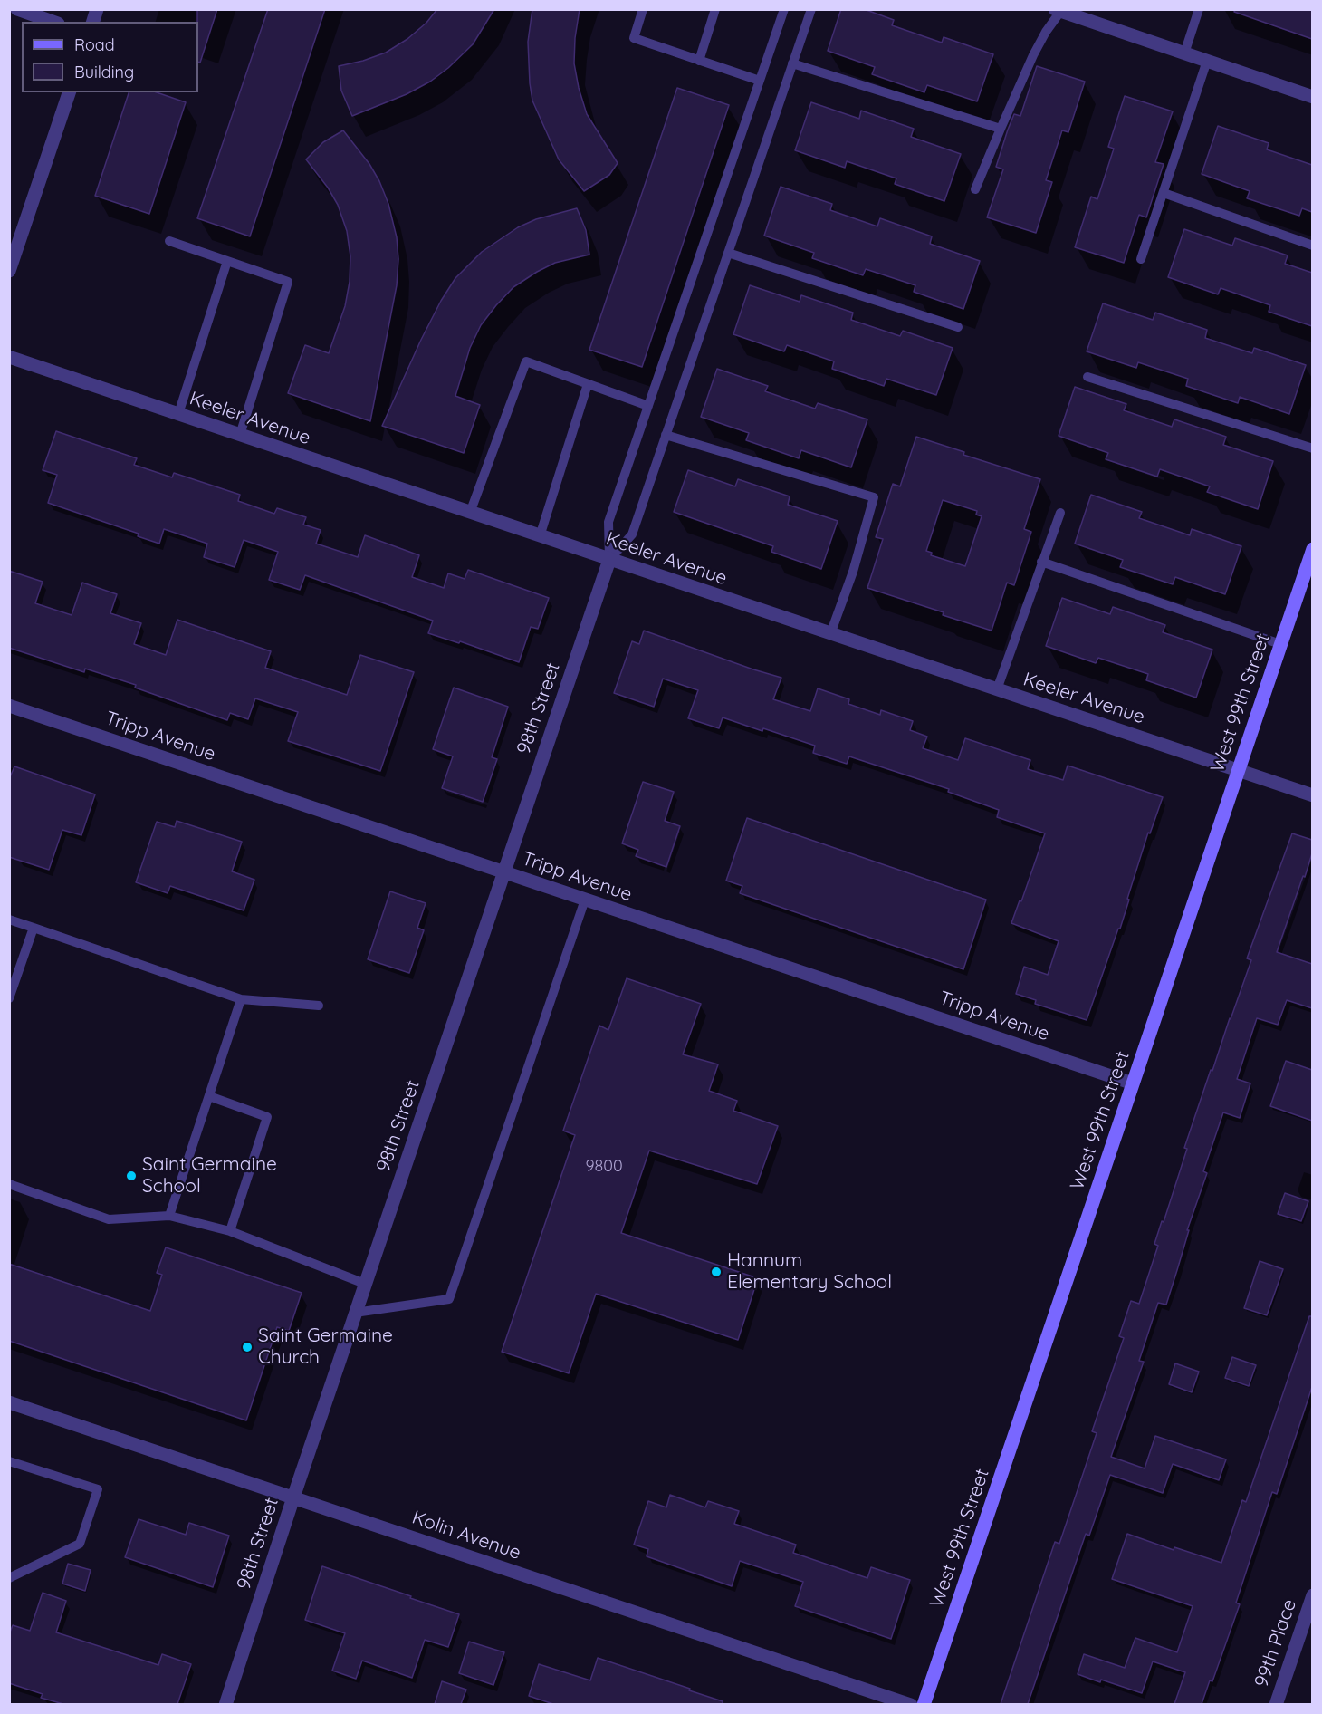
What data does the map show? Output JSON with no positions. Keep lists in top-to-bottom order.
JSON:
{
  "streets": {
    "street": [
      "Keeler Avenue",
      "West 99th Street",
      "98th Street",
      "Tripp Avenue",
      "Kolin Avenue",
      "99th Place"
    ]
  },
  "crossings": [
    ["Keeler Avenue", "West 99th Street"],
    ["Keeler Avenue", "98th Street"],
    ["West 99th Street", "Tripp Avenue"],
    ["98th Street", "Tripp Avenue"],
    ["98th Street", "Kolin Avenue"]
  ],
  "places": ["Saint Germaine School", "Hannum Elementary School", "Saint Germaine Church"],
  "house_numbers": ["9800"],
  "legend": ["Road", "Building"]
}
